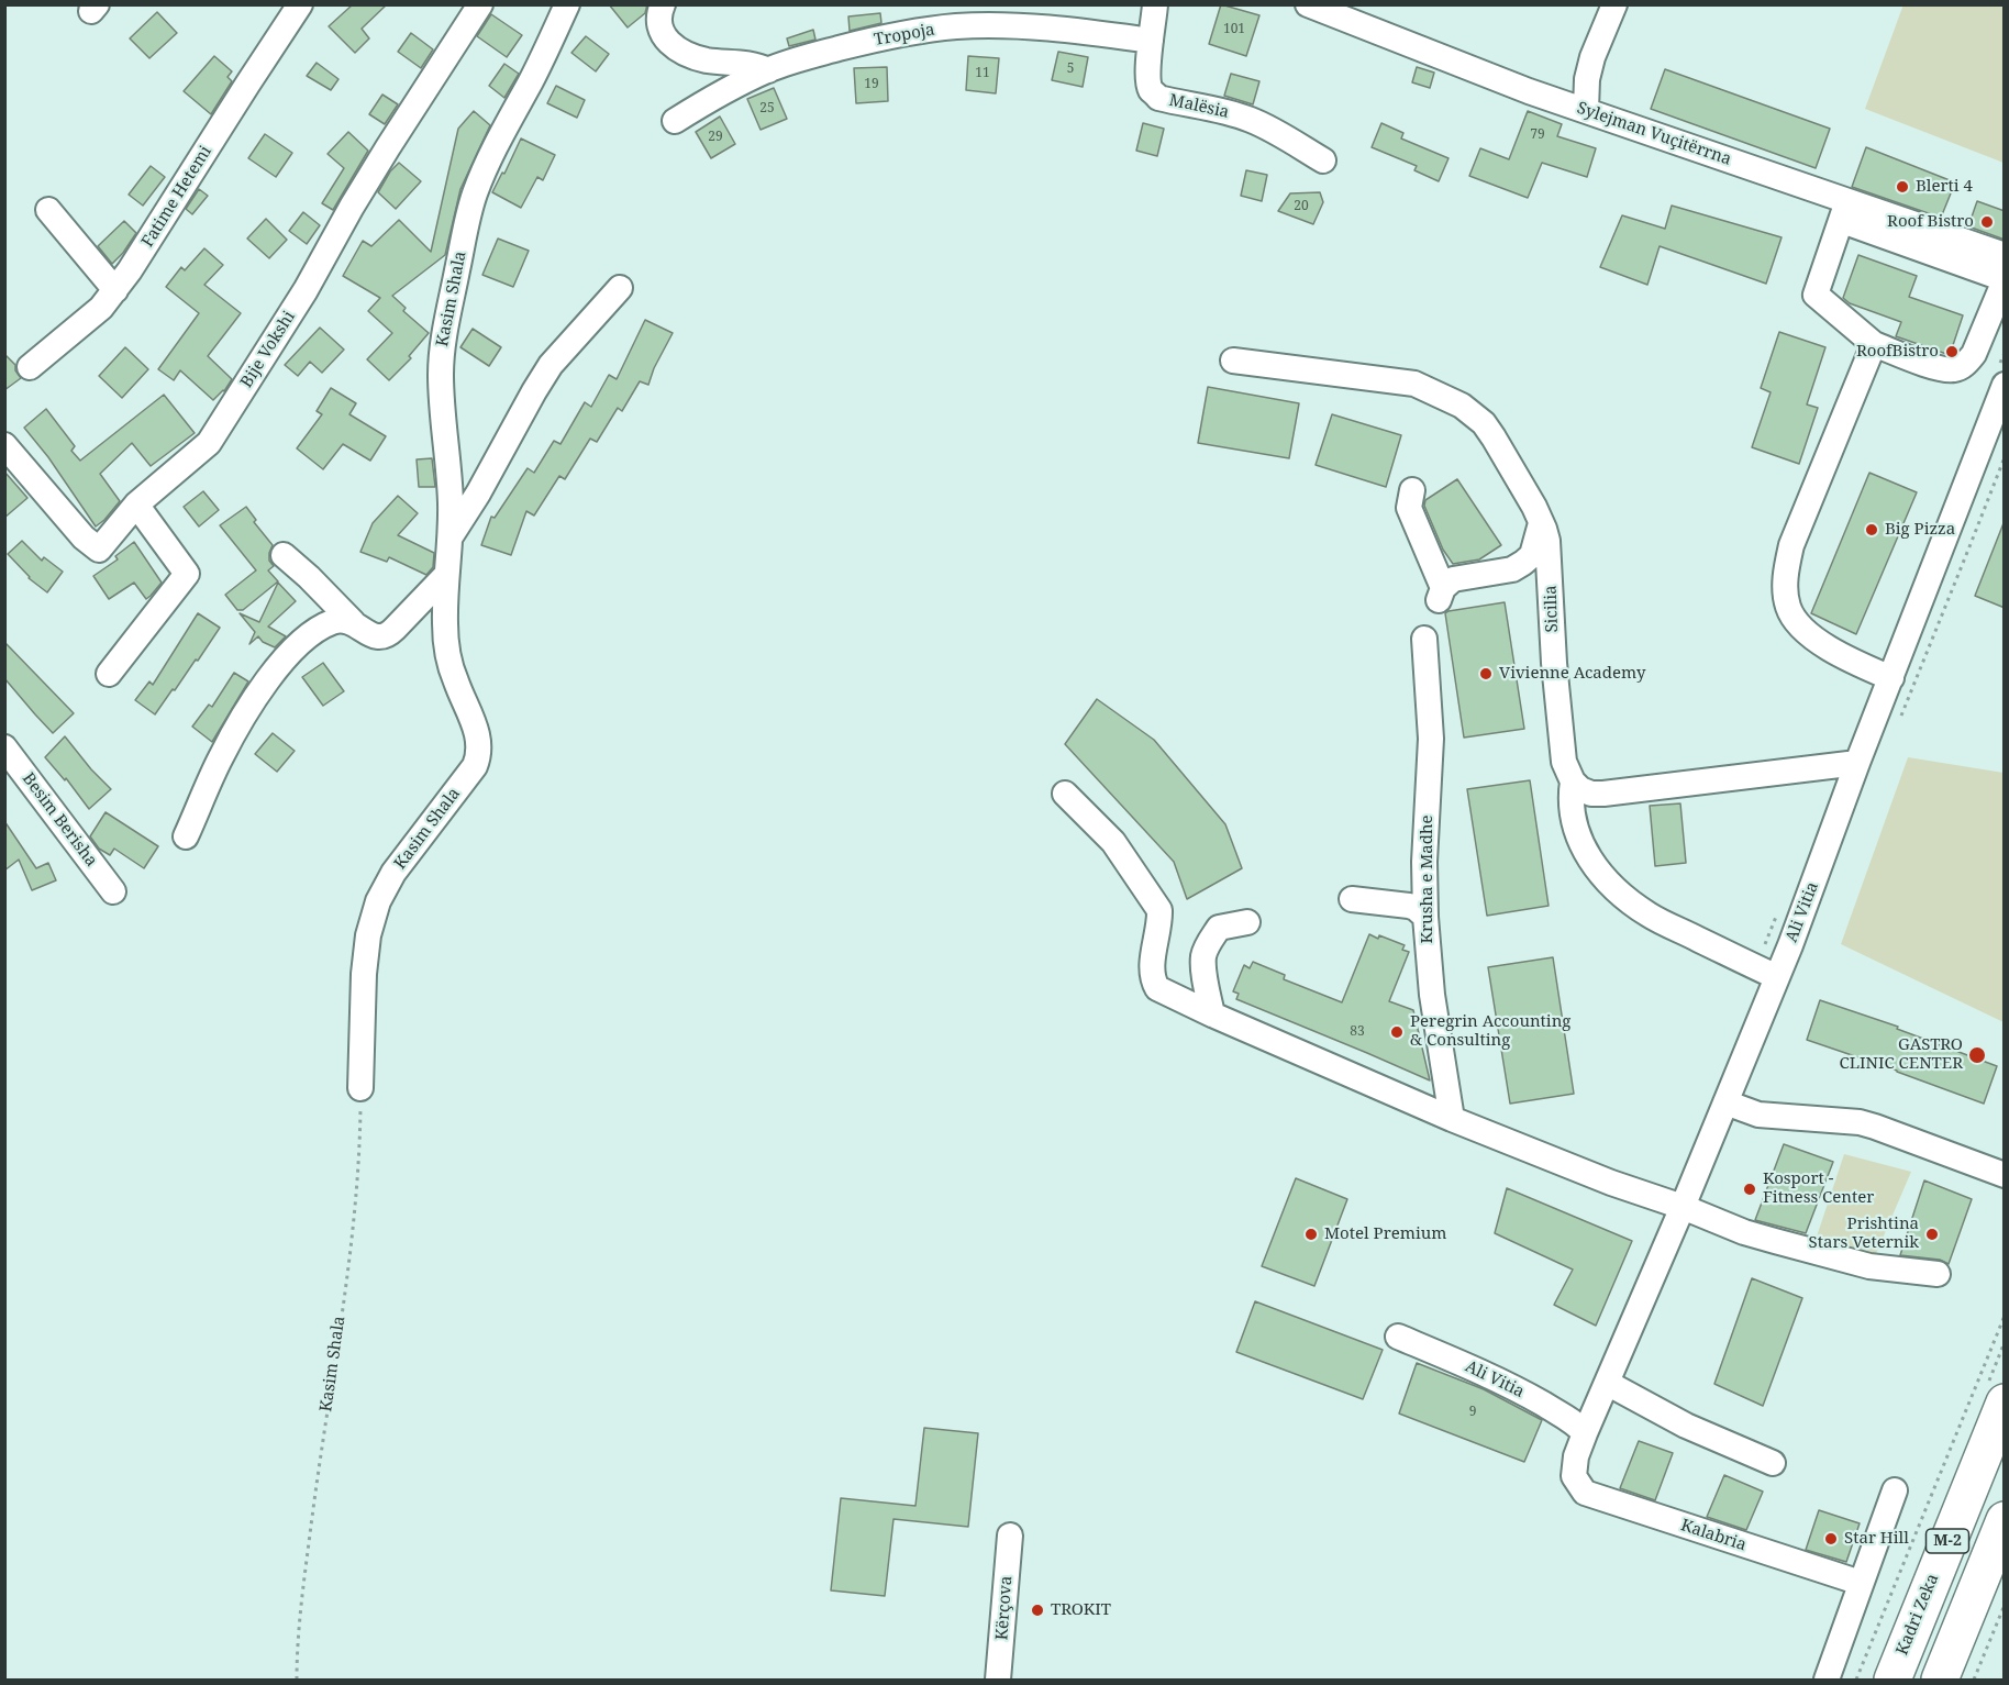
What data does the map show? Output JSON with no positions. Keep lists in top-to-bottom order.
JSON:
{
  "streets": {
    "highway": ["M-2", "Kadri Zeka"],
    "street": [
      "Tropoja",
      "Malësia",
      "Sylejman Vuçitërrna",
      "Fatime Hetemi",
      "Kasim Shala",
      "Bije Vokshi",
      "Sicilia",
      "Besim Berisha",
      "Krusha e Madhe",
      "Ali Vitia",
      "Kalabria",
      "Kërçova"
    ]
  },
  "crossings": [
    ["Tropoja", "Malësia"],
    ["Sicilia", "Ali Vitia"],
    ["Ali Vitia", "Kalabria"]
  ],
  "places": [
    "Blerti 4",
    "Roof Bistro",
    "RoofBistro",
    "Big Pizza",
    "Vivienne Academy",
    "Peregrin Accounting & Consulting",
    "GASTRO CLINIC CENTER",
    "Kosport - Fitness Center",
    "Motel Premium",
    "Prishtina Stars Veternik",
    "Star Hill",
    "TROKIT"
  ],
  "house_numbers": [
    "101",
    "5",
    "11",
    "19",
    "25",
    "79",
    "29",
    "20",
    "83",
    "9"
  ]
}
